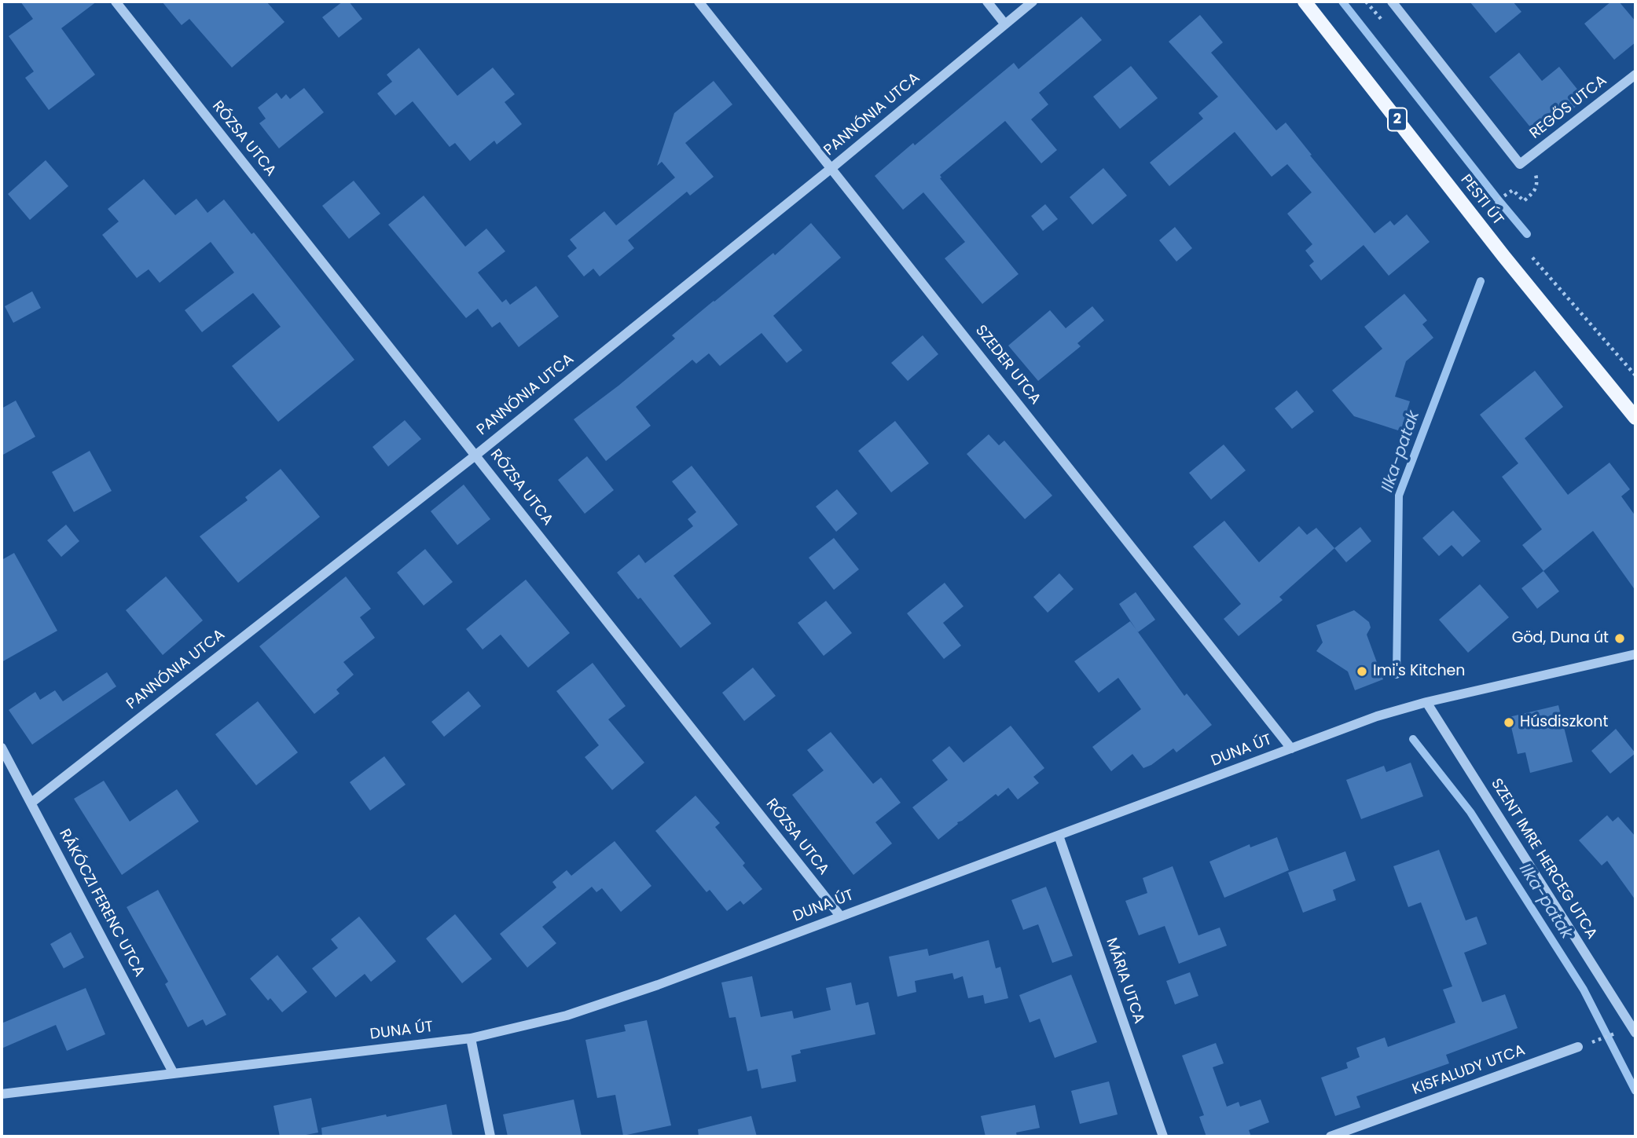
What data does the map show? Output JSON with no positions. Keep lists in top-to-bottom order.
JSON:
{
  "streets": {
    "main road": ["2", "PESTI ÚT"],
    "street": [
      "REGŐS UTCA",
      "PANNÓNIA UTCA",
      "RÓZSA UTCA",
      "SZEDER UTCA",
      "DUNA ÚT",
      "SZENT IMRE HERCEG UTCA",
      "RÁKÓCZI FERENC UTCA",
      "MÁRIA UTCA",
      "KISFALUDY UTCA"
    ]
  },
  "crossings": [
    ["PANNÓNIA UTCA", "RÓZSA UTCA"],
    ["PANNÓNIA UTCA", "SZEDER UTCA"],
    ["PANNÓNIA UTCA", "RÁKÓCZI FERENC UTCA"],
    ["RÓZSA UTCA", "DUNA ÚT"],
    ["SZEDER UTCA", "DUNA ÚT"],
    ["DUNA ÚT", "SZENT IMRE HERCEG UTCA"],
    ["DUNA ÚT", "RÁKÓCZI FERENC UTCA"],
    ["DUNA ÚT", "MÁRIA UTCA"]
  ],
  "water": ["Ilka-patak"],
  "places": ["Göd, Duna út", "Imi's Kitchen", "Húsdiszkont"]
}
